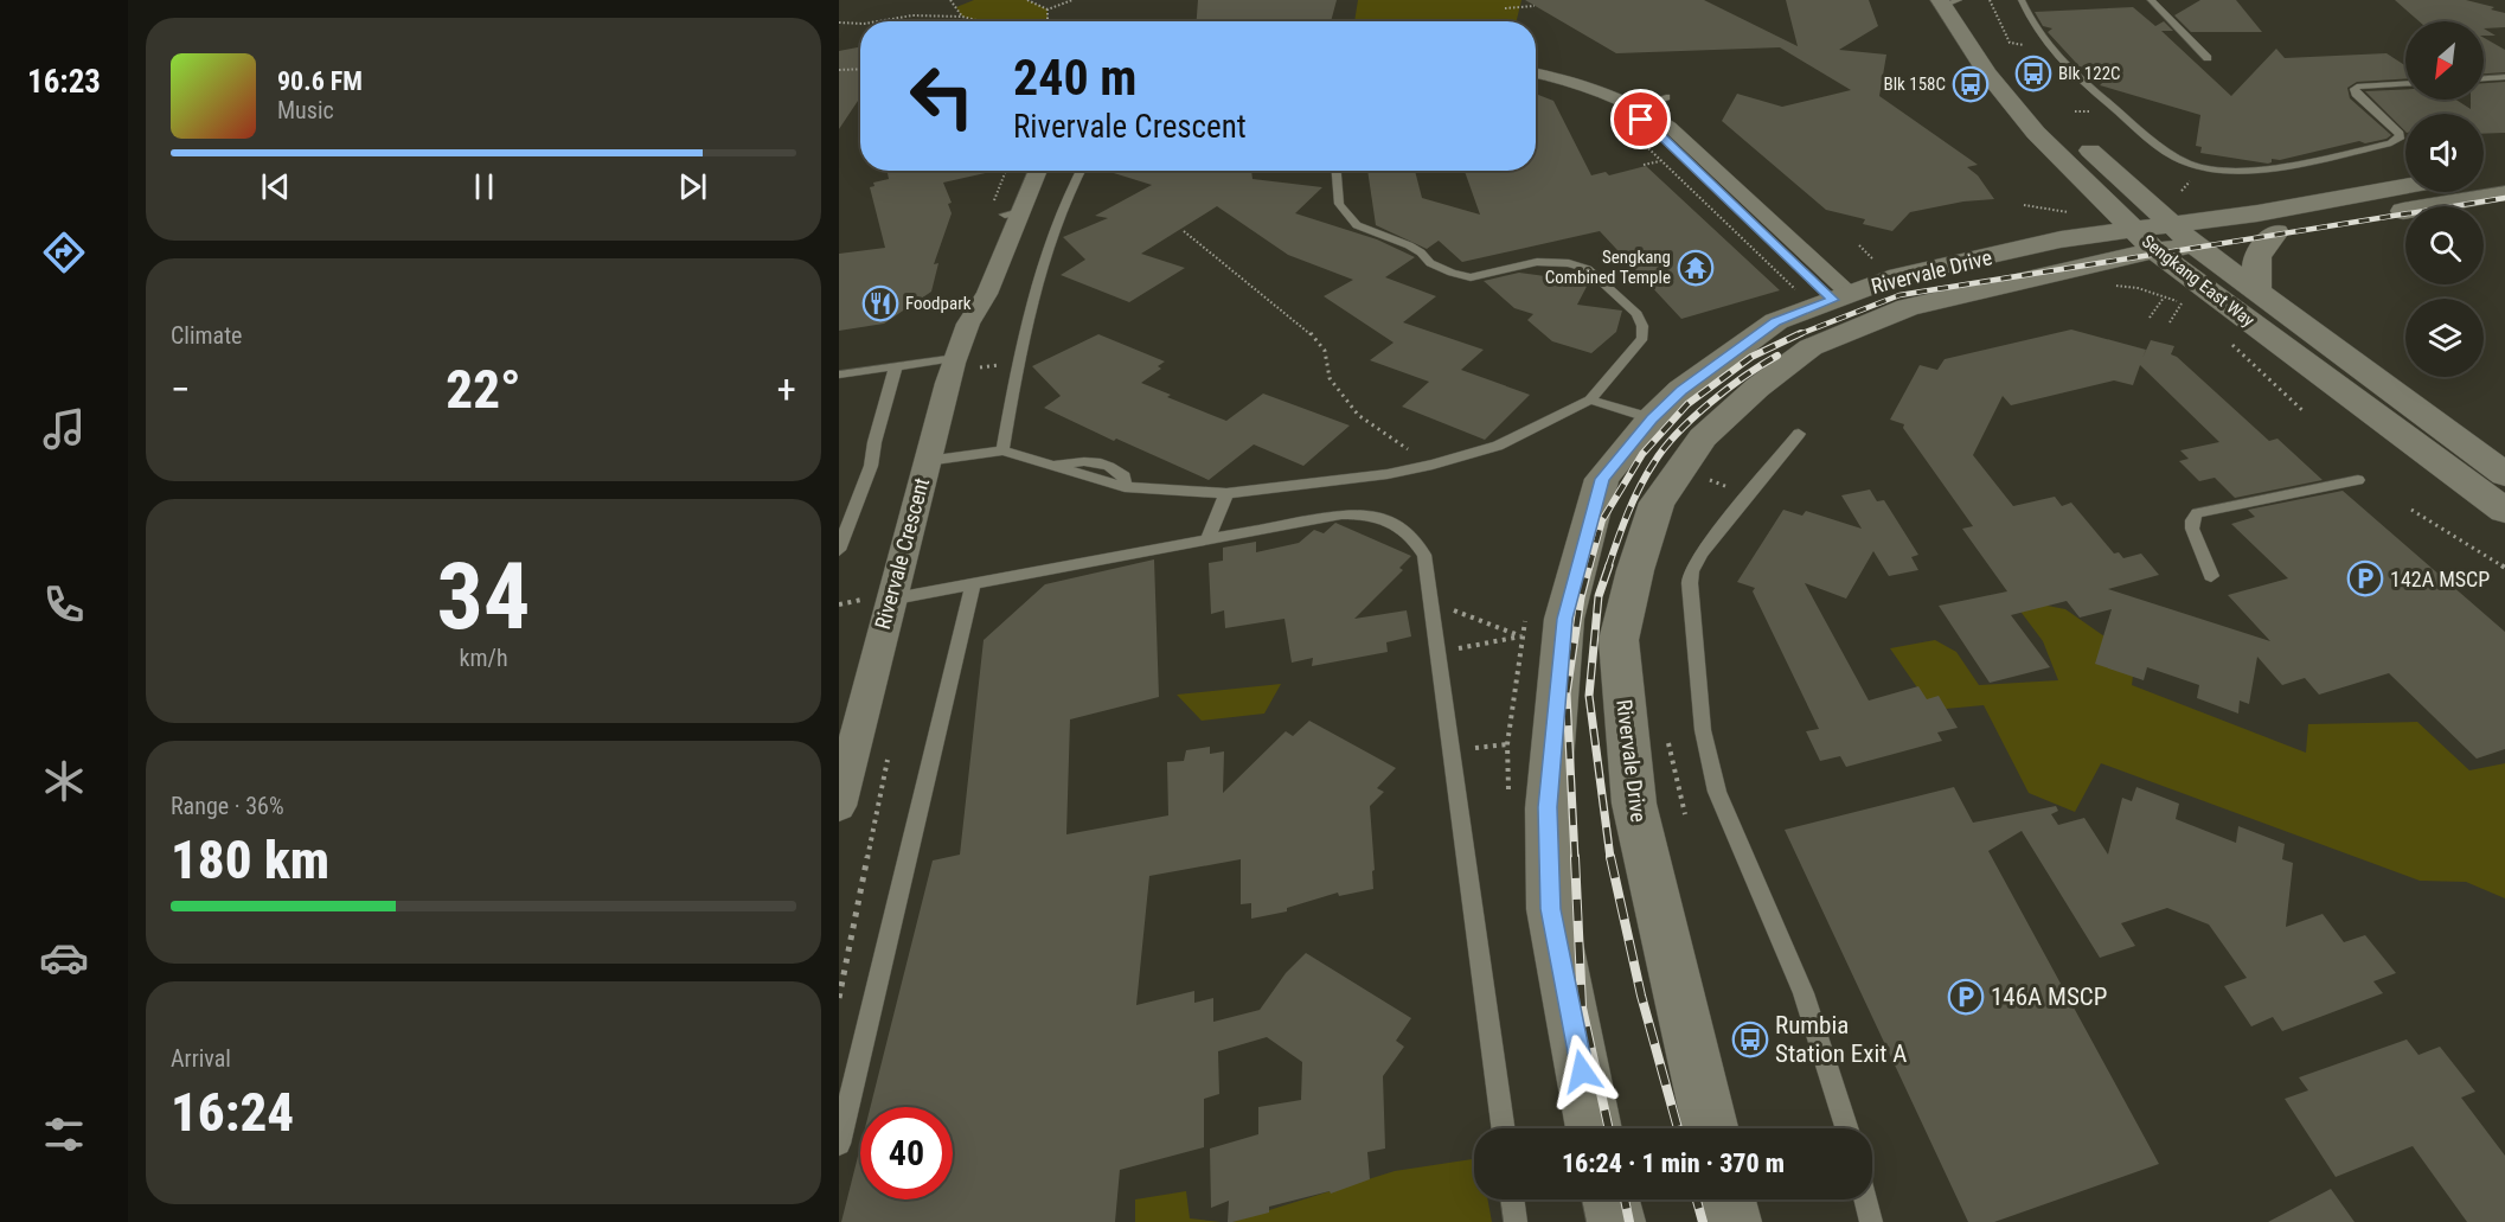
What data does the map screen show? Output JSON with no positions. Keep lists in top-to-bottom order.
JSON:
{
  "streets": {
    "street": ["Rivervale Drive", "Sengkang East Way", "Rivervale Crescent"]
  },
  "crossings": [
    ["Rivervale Drive", "Sengkang East Way"]
  ],
  "places": {
    "bus stop": ["Blk 122C", "Blk 158C", "Rumbia Station Exit A"],
    "temple": ["Sengkang Combined Temple"],
    "restaurant": ["Foodpark"],
    "parking": ["142A MSCP", "146A MSCP"]
  },
  "north": "bottom left",
  "page": {
    "tabs": "16:23",
    "turn": ["240 m", "Rivervale Crescent"],
    "song": ["90.6 FM", "Music"],
    "tile": [
      "Climate",
      ["34", "km/h"],
      ["Range · 36%", "180 km"],
      ["Arrival", "16:24"]
    ],
    "heat": ["−", "22°", "+"],
    "limit": "40",
    "trip": "16:24 · 1 min · 370 m"
  }
}
